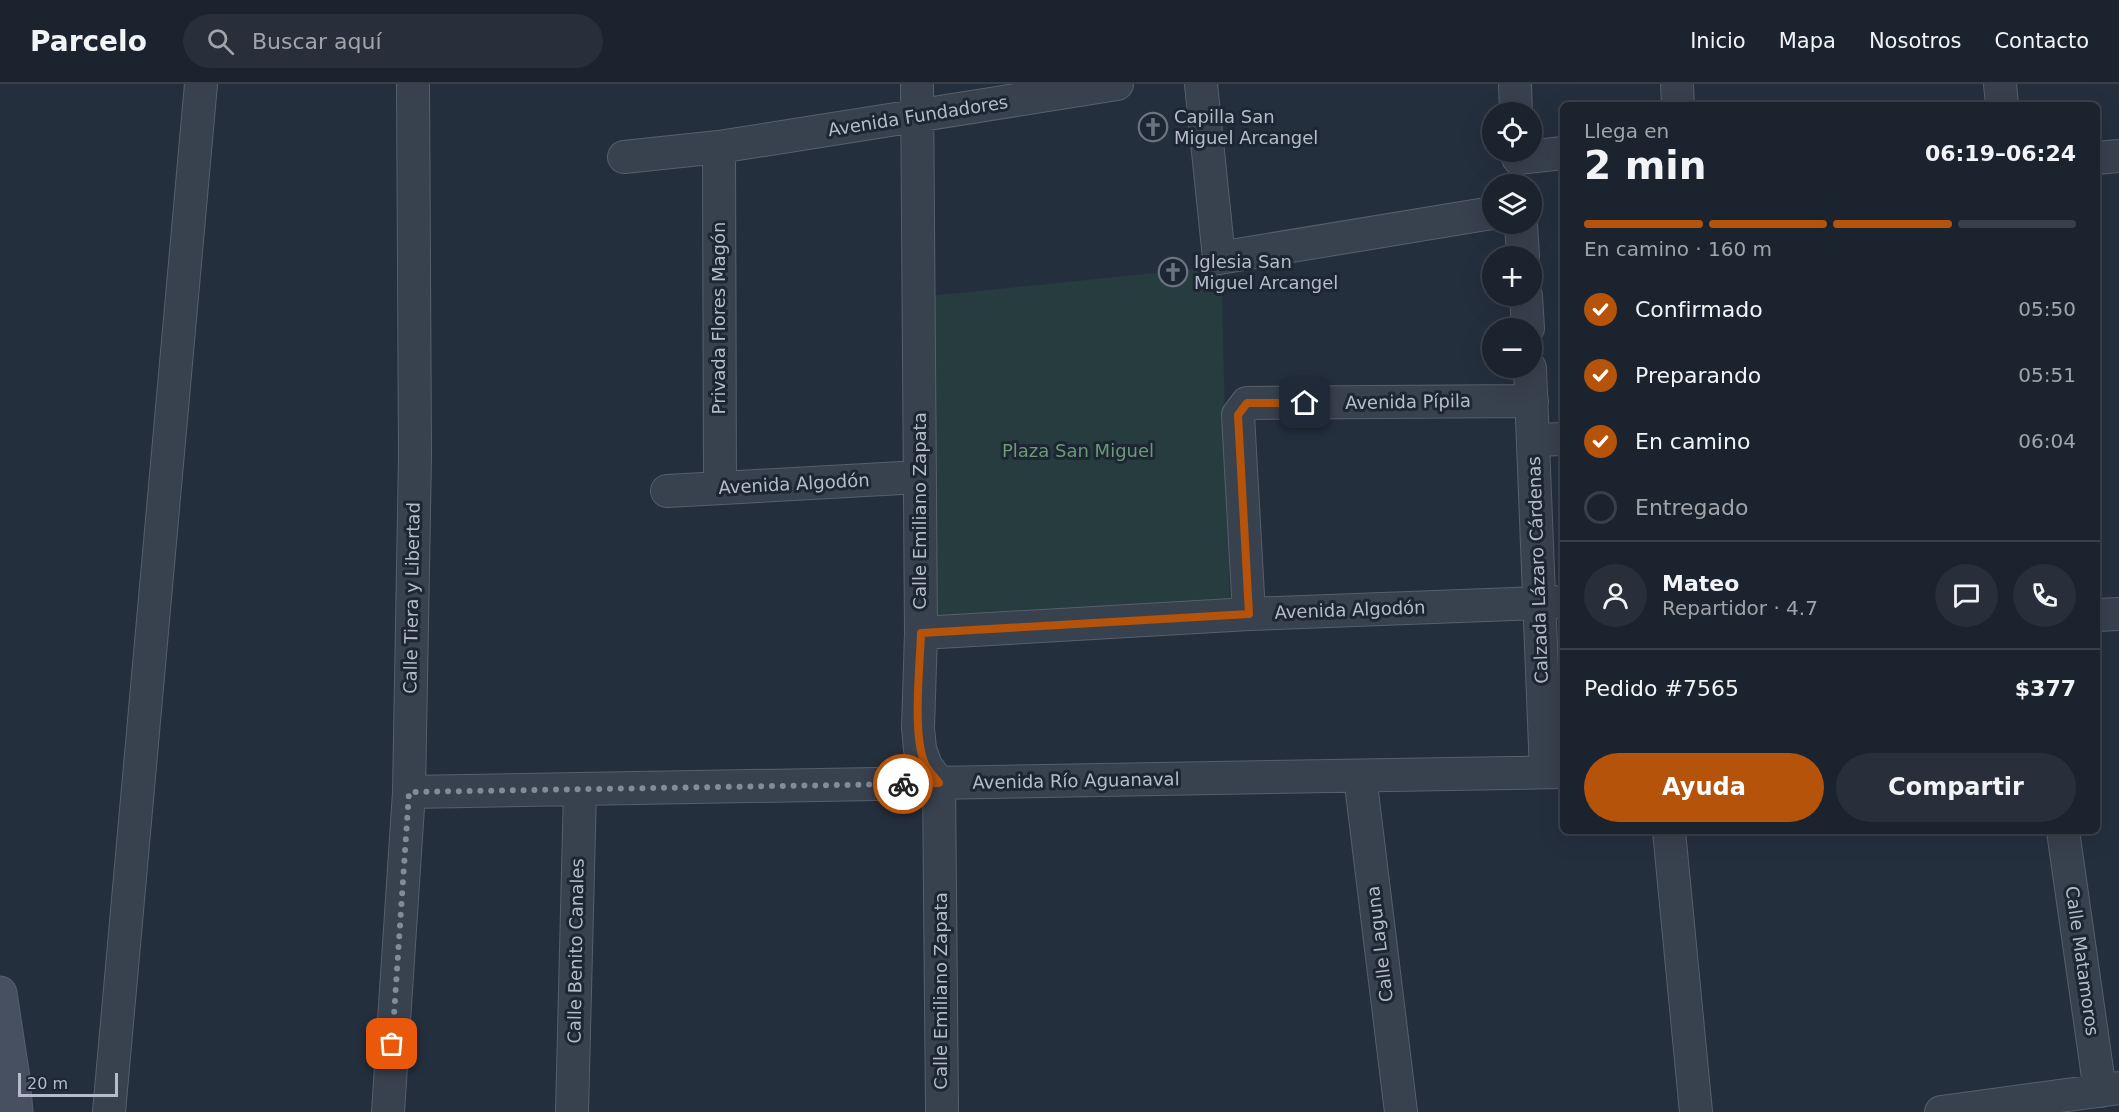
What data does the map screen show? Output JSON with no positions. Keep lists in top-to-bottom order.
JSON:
{
  "streets": {
    "street": [
      "Avenida Fundadores",
      "Privada Flores Magón",
      "Avenida Pípila",
      "Avenida Algodón",
      "Calle Emiliano Zapata",
      "Calzada Lázaro Cárdenas",
      "Calle Tiera y Libertad",
      "Avenida Río Aguanaval",
      "Calle Laguna",
      "Calle Benito Canales",
      "Calle Matamoros"
    ]
  },
  "crossings": [
    ["Avenida Fundadores", "Privada Flores Magón"],
    ["Avenida Fundadores", "Calle Emiliano Zapata"],
    ["Privada Flores Magón", "Avenida Algodón"],
    ["Avenida Pípila", "Avenida Algodón"],
    ["Avenida Pípila", "Calzada Lázaro Cárdenas"],
    ["Avenida Algodón", "Calle Emiliano Zapata"],
    ["Avenida Algodón", "Calzada Lázaro Cárdenas"],
    ["Calle Emiliano Zapata", "Avenida Río Aguanaval"],
    ["Calzada Lázaro Cárdenas", "Avenida Río Aguanaval"],
    ["Calle Tiera y Libertad", "Avenida Río Aguanaval"],
    ["Avenida Río Aguanaval", "Calle Laguna"],
    ["Avenida Río Aguanaval", "Calle Benito Canales"]
  ],
  "parks": ["Plaza San Miguel"],
  "places": {
    "church": ["Capilla San Miguel Arcangel", "Iglesia San Miguel Arcangel"]
  },
  "scale_bar": "20 m",
  "page": {
    "header": "Parcelo",
    "search": "Buscar aquí",
    "nav": [
      "Inicio",
      "Mapa",
      "Nosotros",
      "Contacto"
    ],
    "map_buttons": ["+", "−"],
    "heading": ["2 min", "Llega en", "06:19–06:24"],
    "panel": [
      "Mateo",
      "Repartidor · 4.7",
      "Pedido #7565",
      "$377"
    ],
    "bar": "En camino · 160 m",
    "list": [
      ["Confirmado", "05:50"],
      ["Preparando", "05:51"],
      ["En camino", "06:04"],
      "Entregado"
    ],
    "buttons": ["Ayuda", "Compartir"],
    "scale": "20 m"
  }
}
